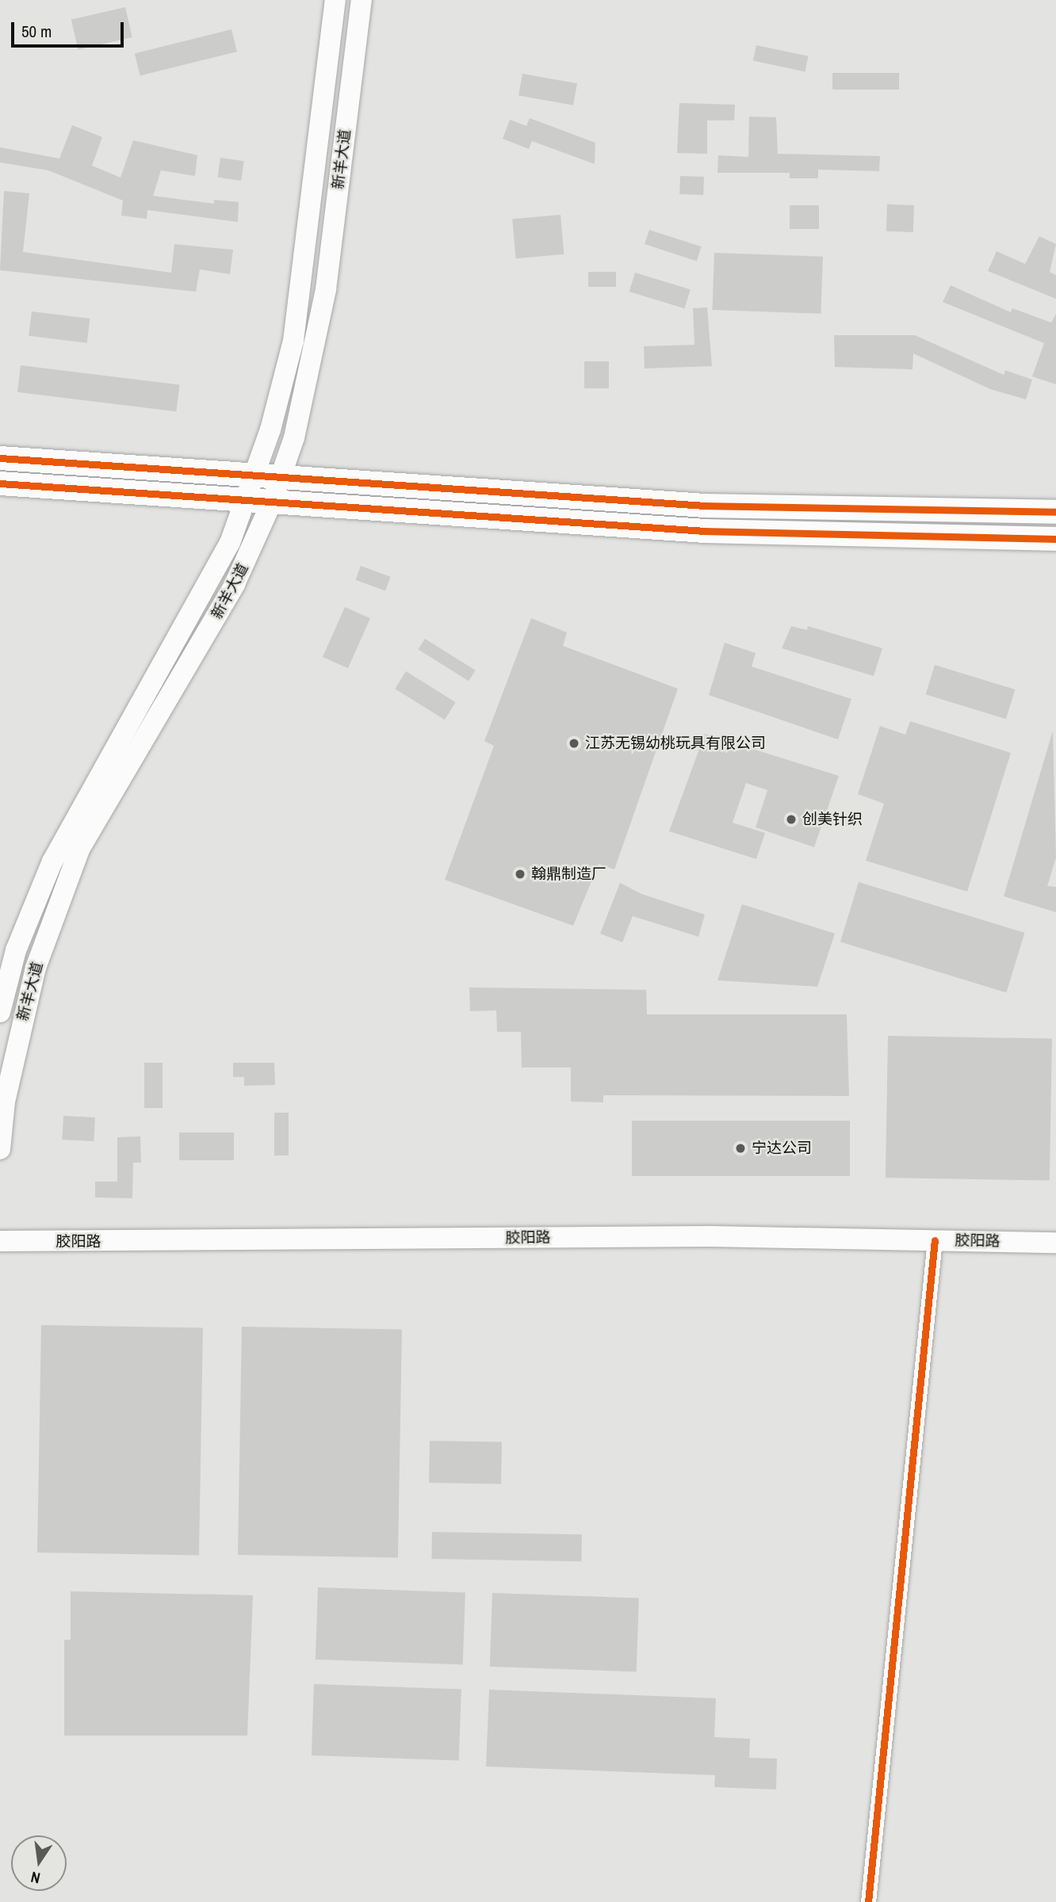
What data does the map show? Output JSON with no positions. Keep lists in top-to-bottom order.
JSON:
{
  "streets": {
    "main road": ["新羊大道", "胶阳路"]
  },
  "places": [
    "江苏无锡幼桃玩具有限公司",
    "创美针织",
    "翰鼎制造厂",
    "宁达公司"
  ],
  "scale_bar": "50 m",
  "north": "bottom"
}
